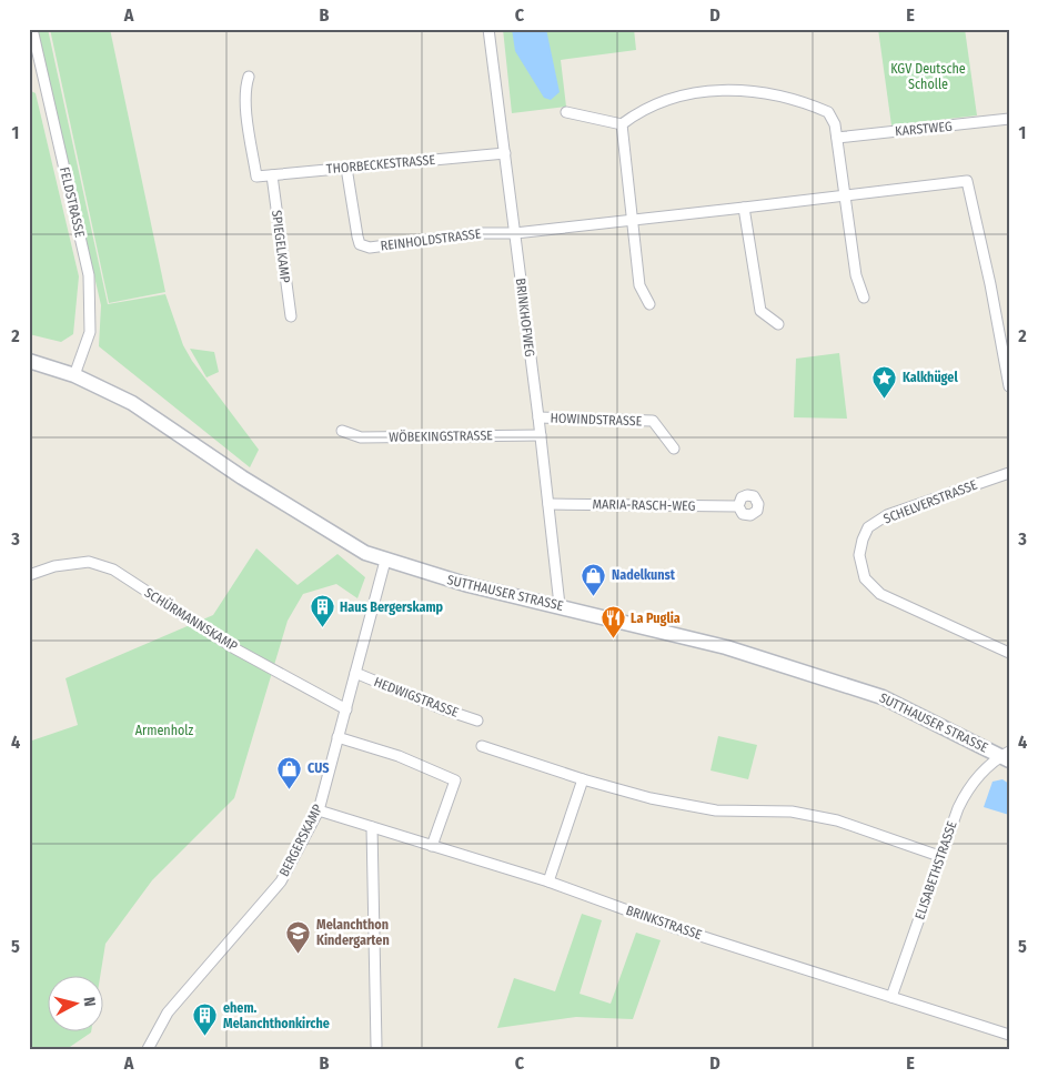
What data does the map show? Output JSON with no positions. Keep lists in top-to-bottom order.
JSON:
{
  "streets": {
    "street": [
      "KARSTWEG",
      "THORBECKESTRASSE",
      "FELDSTRASSE",
      "REINHOLDSTRASSE",
      "SPIEGELKAMP",
      "BRINKHOFWEG",
      "HOWINDSTRASSE",
      "WÖBEKINGSTRASSE",
      "SCHELVERSTRASSE",
      "MARIA-RASCH-WEG",
      "SUTTHAUSER STRASSE",
      "SCHÜRMANNSKAMP",
      "HEDWIGSTRASSE",
      "BERGERSKAMP",
      "ELISABETHSTRASSE",
      "BRINKSTRASSE"
    ]
  },
  "crossings": [
    ["THORBECKESTRASSE", "REINHOLDSTRASSE"],
    ["THORBECKESTRASSE", "SPIEGELKAMP"],
    ["THORBECKESTRASSE", "BRINKHOFWEG"],
    ["FELDSTRASSE", "SUTTHAUSER STRASSE"],
    ["REINHOLDSTRASSE", "BRINKHOFWEG"],
    ["BRINKHOFWEG", "HOWINDSTRASSE"],
    ["BRINKHOFWEG", "WÖBEKINGSTRASSE"],
    ["BRINKHOFWEG", "MARIA-RASCH-WEG"],
    ["BRINKHOFWEG", "SUTTHAUSER STRASSE"],
    ["SUTTHAUSER STRASSE", "BERGERSKAMP"],
    ["SUTTHAUSER STRASSE", "ELISABETHSTRASSE"],
    ["SCHÜRMANNSKAMP", "BERGERSKAMP"],
    ["HEDWIGSTRASSE", "BERGERSKAMP"],
    ["BERGERSKAMP", "BRINKSTRASSE"],
    ["ELISABETHSTRASSE", "BRINKSTRASSE"]
  ],
  "parks": ["KGV Deutsche Scholle", "Armenholz"],
  "places": {
    "place": ["Kalkhügel"],
    "shop": ["Nadelkunst", "CUS"],
    "building": ["Haus Bergerskamp", "ehem. Melanchthonkirche"],
    "restaurant": ["La Puglia"],
    "school or university": ["Melanchthon Kindergarten"]
  },
  "north": "right",
  "grid": {
    "columns": [
      "A",
      "B",
      "C",
      "D",
      "E"
    ],
    "rows": [
      "1",
      "2",
      "3",
      "4",
      "5"
    ]
  }
}
